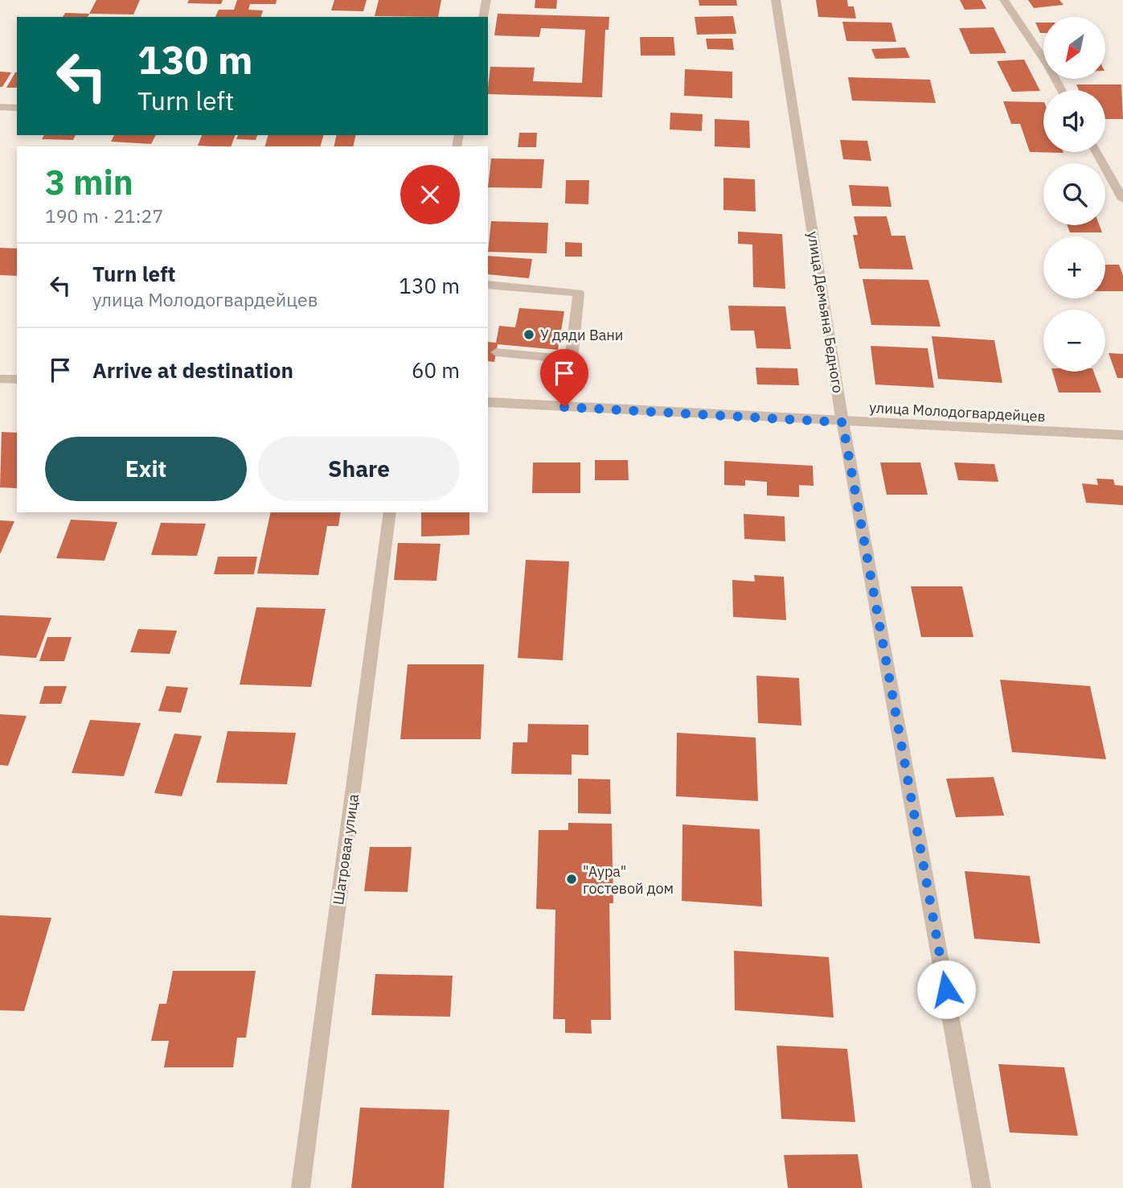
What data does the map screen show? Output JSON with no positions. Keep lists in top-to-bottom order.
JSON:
{
  "streets": {
    "street": ["улица Демьяна Бедного", "улица Молодогвардейцев", "Шатровая улица"]
  },
  "crossings": [
    ["улица Демьяна Бедного", "улица Молодогвардейцев"]
  ],
  "places": ["У дяди Вани", "\"Аура\" гостевой дом"],
  "north": "bottom left",
  "page": {
    "map_buttons": ["+", "−"],
    "turn": ["130 m", "Turn left"],
    "heading": ["3 min", "190 m · 21:27"],
    "list": [
      {
        "name": "Turn left",
        "note": "улица Молодогвардейцев",
        "value": "130 m"
      },
      {
        "name": "Arrive at destination",
        "value": "60 m"
      }
    ],
    "buttons": ["Exit", "Share"]
  }
}
